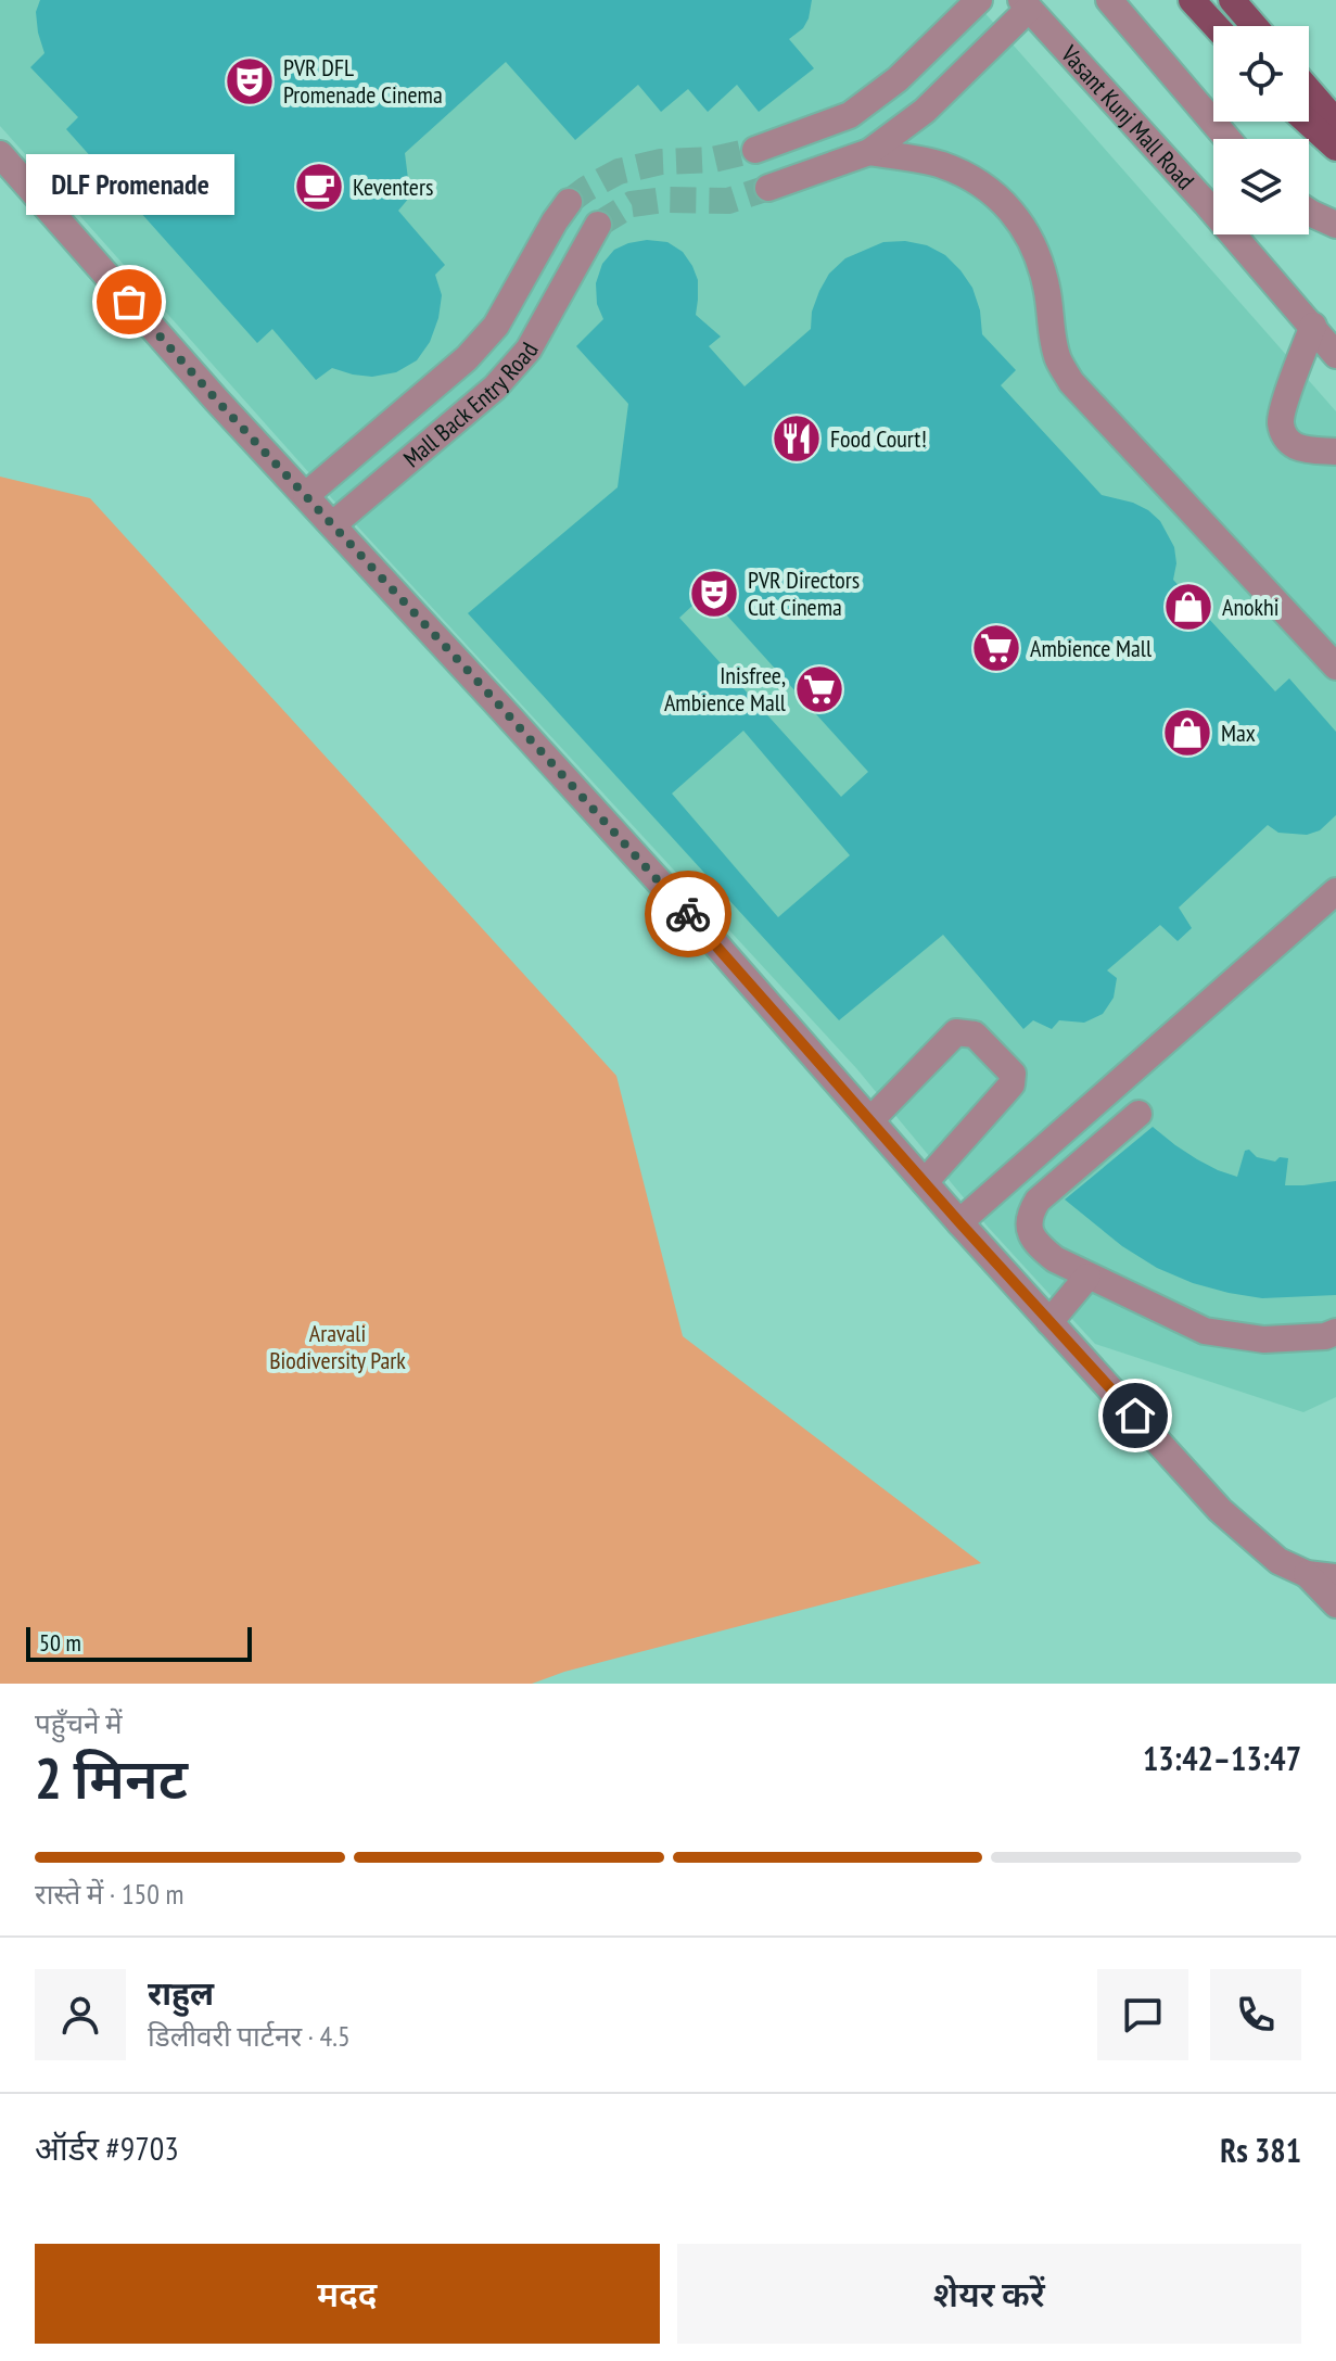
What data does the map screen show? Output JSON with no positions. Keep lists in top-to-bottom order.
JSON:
{
  "streets": {
    "lane": ["Vasant Kunj Mall Road", "Mall Back Entry Road"]
  },
  "parks": ["Aravali Biodiversity Park"],
  "places": {
    "theatre": ["PVR DFL Promenade Cinema", "PVR Directors Cut Cinema"],
    "cafe": ["Keventers"],
    "other": ["DLF Promenade"],
    "restaurant": ["Food Court!"],
    "shop": ["Anokhi", "Max"],
    "supermarket": ["Ambience Mall", "Inisfree, Ambience Mall"]
  },
  "scale_bar": "50 m",
  "page": {
    "bubble": "DLF Promenade",
    "scale": "50 m",
    "heading": ["2 मिनट", "पहुँचने में", "13:42–13:47"],
    "panel": [
      "राहुल",
      "डिलीवरी पार्टनर · 4.5",
      "ऑर्डर #9703",
      "Rs 381"
    ],
    "bar": "रास्ते में · 150 m",
    "buttons": ["मदद", "शेयर करें"]
  }
}
